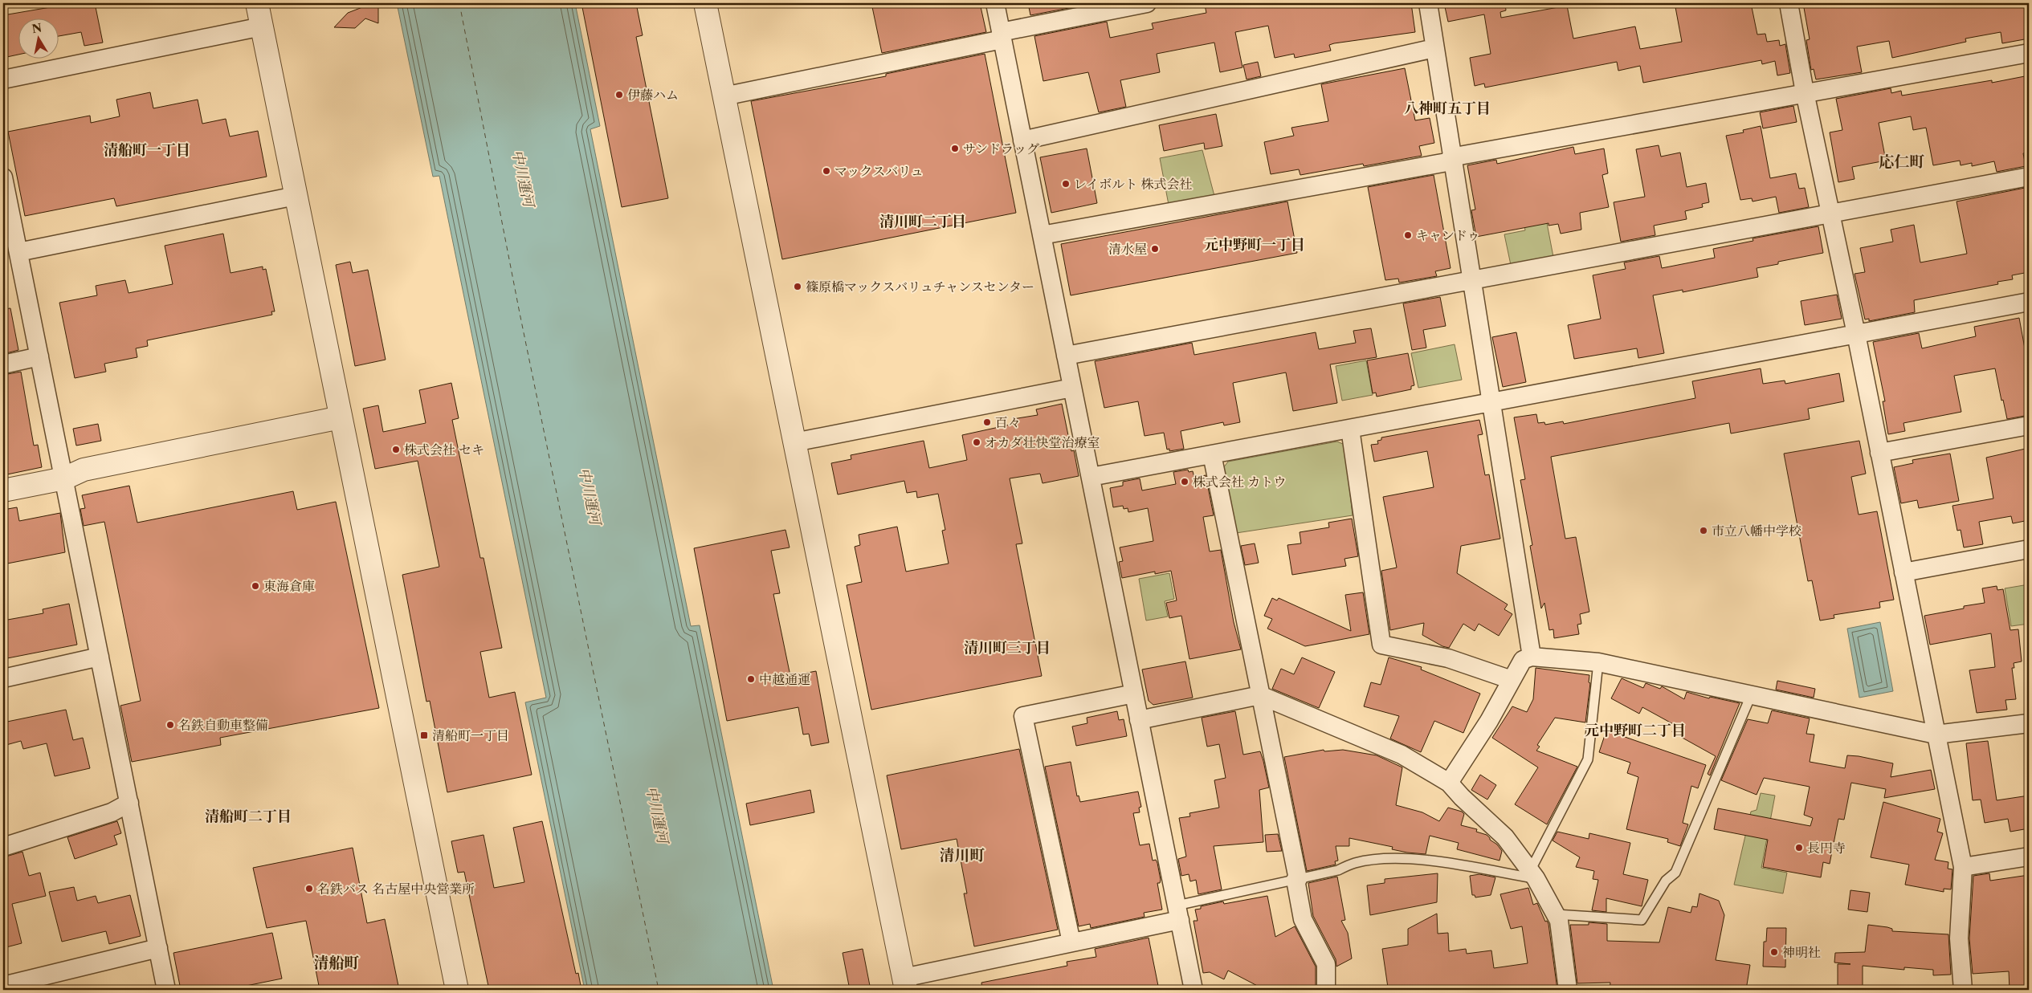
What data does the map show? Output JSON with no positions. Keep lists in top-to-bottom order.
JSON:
{
  "districts": [
    "八神町五丁目",
    "清船町一丁目",
    "応仁町",
    "清川町二丁目",
    "元中野町一丁目",
    "清川町三丁目",
    "元中野町二丁目",
    "清船町二丁目",
    "清川町",
    "清船町"
  ],
  "water": ["中川運河"],
  "places": {
    "other": [
      "伊藤ハム",
      "サンドラッグ",
      "マックスバリュ",
      "レイボルト 株式会社",
      "キャンドゥ",
      "清水屋",
      "篠原橋マックスバリュチャンスセンター",
      "百々",
      "オカダ壮快堂治療室",
      "株式会社 セキ",
      "株式会社 カトウ",
      "市立八幡中学校",
      "東海倉庫",
      "中越通運",
      "名鉄自動車整備",
      "長円寺",
      "名鉄バス 名古屋中央営業所",
      "神明社"
    ],
    "transit": ["清船町一丁目"]
  },
  "north": "top"
}
